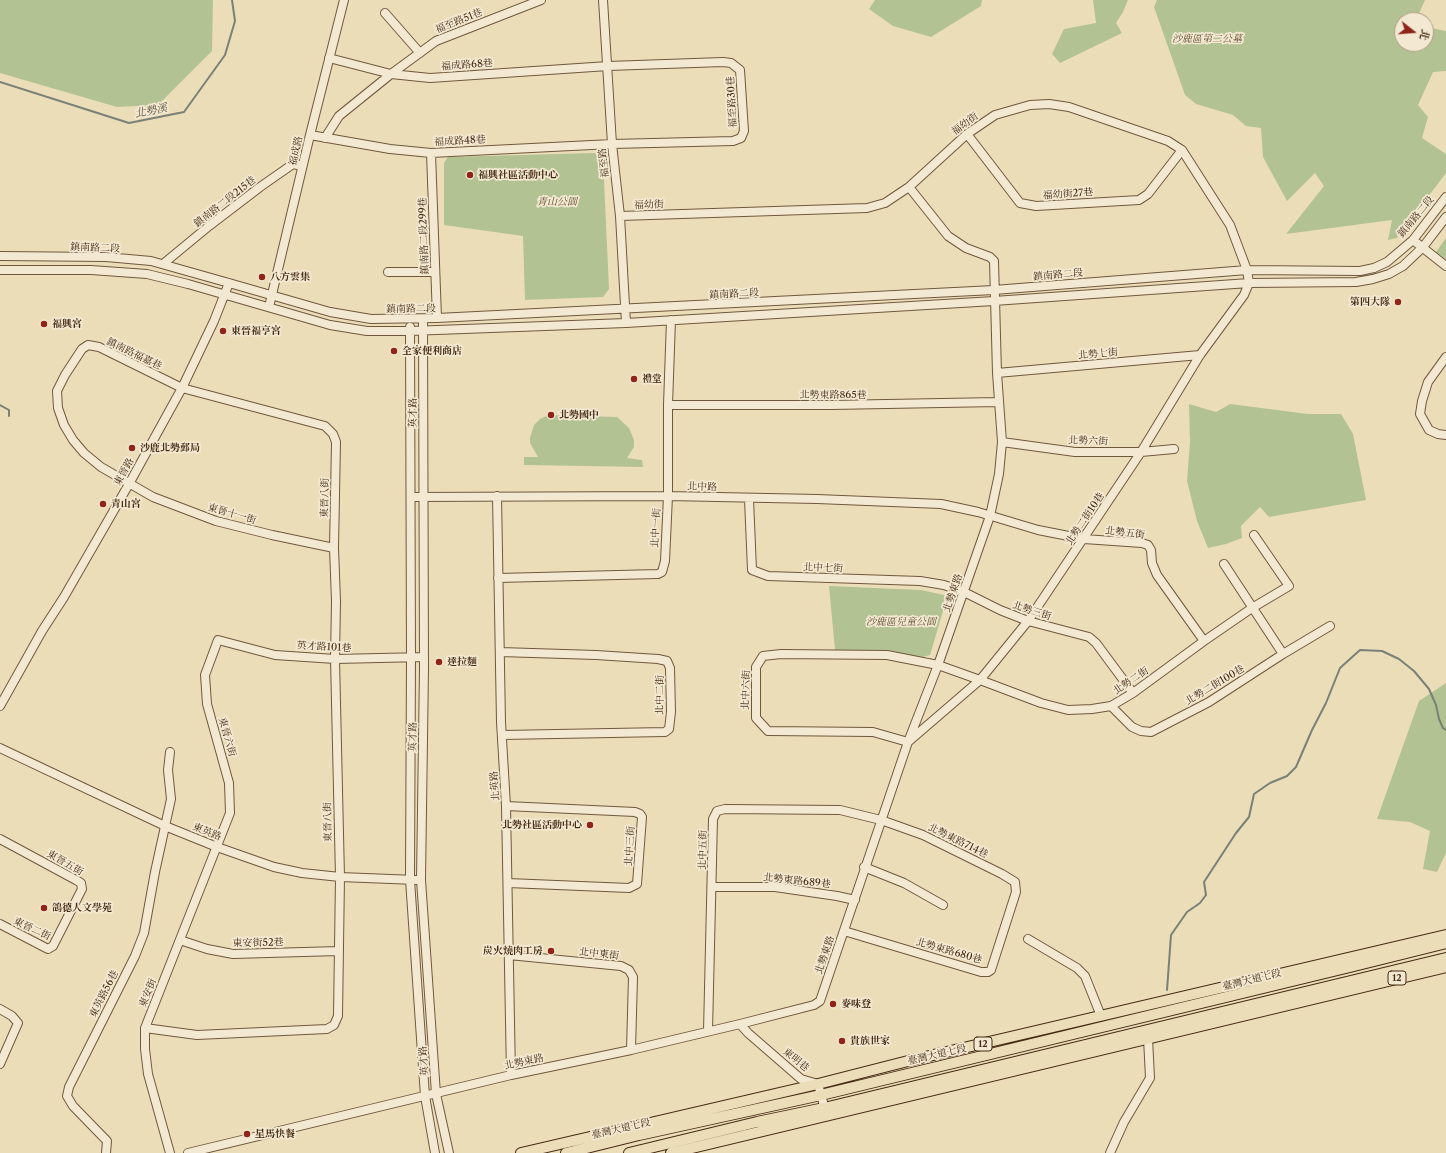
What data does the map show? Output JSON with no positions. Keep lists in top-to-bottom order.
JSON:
{
  "streets": {
    "main road": ["12", "臺灣大道七段"],
    "street": [
      "福至路51巷",
      "福成路68巷",
      "福至路30巷",
      "福幼街",
      "福成路48巷",
      "福成路",
      "福至路",
      "福幼街27巷",
      "鎮南路二段215巷",
      "鎮南路二段",
      "鎮南路二段299巷",
      "鎮南路福嘉巷",
      "北勢七街",
      "北勢東路865巷",
      "英才路",
      "北勢六街",
      "東晉路",
      "北中路",
      "東晉八街",
      "東晉十一街",
      "北勢二街10巷",
      "北中一街",
      "北勢五街",
      "北中七街",
      "北勢東路",
      "北勢三街",
      "英才路101巷",
      "北勢二街",
      "北勢二街100巷",
      "北中六街",
      "北中二街",
      "東晉六街",
      "北英路",
      "東英路",
      "北勢東路714巷",
      "北中三街",
      "北中五街",
      "東晉五街",
      "北勢東路689巷",
      "東晉二街",
      "東安街52巷",
      "北勢東路680巷",
      "北中東街",
      "東安街",
      "東英路56巷",
      "東明巷"
    ]
  },
  "crossings": [
    ["福至路51巷", "福成路68巷"],
    ["福至路51巷", "福成路48巷"],
    ["福成路68巷", "福至路30巷"],
    ["福成路68巷", "福成路"],
    ["福成路68巷", "福至路"],
    ["福至路30巷", "福成路48巷"],
    ["福至路30巷", "福至路"],
    ["福幼街", "福至路"],
    ["福幼街", "福幼街27巷"],
    ["福幼街", "鎮南路二段"],
    ["福幼街", "北勢二街10巷"],
    ["福幼街", "北勢東路"],
    ["福成路48巷", "福成路"],
    ["福成路48巷", "福至路"],
    ["福成路48巷", "鎮南路二段299巷"],
    ["福成路", "鎮南路二段215巷"],
    ["福成路", "鎮南路二段"],
    ["福至路", "鎮南路二段"],
    ["鎮南路二段215巷", "鎮南路二段"],
    ["鎮南路二段", "鎮南路二段299巷"],
    ["鎮南路二段", "英才路"],
    ["鎮南路二段", "東晉路"],
    ["鎮南路二段", "北勢二街10巷"],
    ["鎮南路二段", "北中一街"],
    ["鎮南路二段", "北勢東路"],
    ["鎮南路福嘉巷", "東晉路"],
    ["鎮南路福嘉巷", "東晉八街"],
    ["鎮南路福嘉巷", "東晉十一街"],
    ["北勢七街", "北勢二街10巷"],
    ["北勢七街", "北勢東路"],
    ["北勢東路865巷", "北中一街"],
    ["北勢東路865巷", "北勢東路"],
    ["英才路", "北中路"],
    ["英才路", "北勢東路"],
    ["英才路", "英才路101巷"],
    ["英才路", "東英路"],
    ["北勢六街", "北勢二街10巷"],
    ["北勢六街", "北勢東路"],
    ["東晉路", "東晉八街"],
    ["東晉路", "東晉十一街"],
    ["北中路", "北中一街"],
    ["北中路", "北勢五街"],
    ["北中路", "北中七街"],
    ["北中路", "北勢東路"],
    ["北中路", "北英路"],
    ["東晉八街", "東晉十一街"],
    ["東晉八街", "英才路101巷"],
    ["東晉八街", "東英路"],
    ["東晉八街", "東安街52巷"],
    ["東晉八街", "東安街"],
    ["北勢二街10巷", "北勢五街"],
    ["北勢二街10巷", "北勢東路"],
    ["北勢二街10巷", "北勢三街"],
    ["北勢二街10巷", "北勢二街"],
    ["北勢二街10巷", "北中六街"],
    ["北中一街", "北英路"],
    ["北勢五街", "北勢東路"],
    ["北勢五街", "北勢二街"],
    ["北中七街", "北勢東路"],
    ["北中七街", "北勢三街"],
    ["北勢東路", "北勢三街"],
    ["北勢東路", "北勢二街"],
    ["北勢東路", "北中六街"],
    ["北勢東路", "北英路"],
    ["北勢東路", "北勢東路714巷"],
    ["北勢東路", "北中五街"],
    ["北勢東路", "北勢東路689巷"],
    ["北勢東路", "北勢東路680巷"],
    ["北勢東路", "北中東街"],
    ["北勢東路", "東明巷"],
    ["北勢三街", "北勢二街"],
    ["英才路101巷", "東晉六街"],
    ["北勢二街", "北勢二街100巷"],
    ["北勢二街", "北中六街"],
    ["北中二街", "北英路"],
    ["東晉六街", "東英路"],
    ["東晉六街", "東安街"],
    ["北英路", "北中三街"],
    ["北英路", "北中東街"],
    ["東英路", "東安街"],
    ["東英路", "東英路56巷"],
    ["北勢東路714巷", "北中五街"],
    ["北勢東路714巷", "北勢東路680巷"],
    ["北中五街", "北勢東路689巷"],
    ["東晉五街", "東晉二街"],
    ["東安街52巷", "東安街"],
    ["臺灣大道七段", "東明巷"]
  ],
  "water": ["北勢溪"],
  "parks": ["沙鹿區第二公墓", "青山公園", "沙鹿區兒童公園"],
  "places": [
    "福興社區活動中心",
    "八方雲集",
    "第四大隊",
    "福興宮",
    "東晉福亨宮",
    "全家便利商店",
    "禮堂",
    "北勢國中",
    "沙鹿北勢郵局",
    "青山宮",
    "達拉麵",
    "北勢社區活動中心",
    "鴿德人文學苑",
    "炭火燒肉工房",
    "麥味登",
    "貴族世家",
    "星馬快餐"
  ],
  "north": "right"
}
